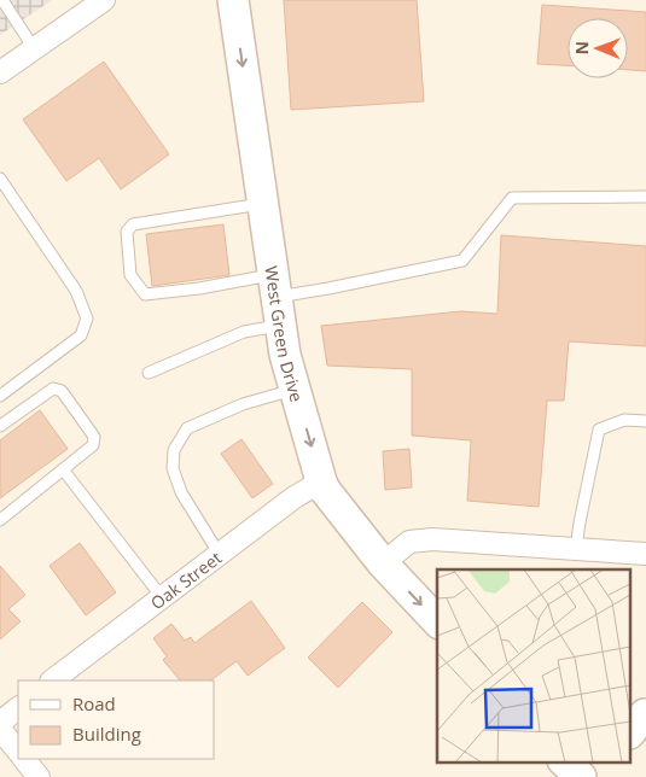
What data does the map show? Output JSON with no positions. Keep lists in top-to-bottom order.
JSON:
{
  "streets": {
    "main road": ["West Green Drive"],
    "street": ["Oak Street"]
  },
  "crossings": [
    ["West Green Drive", "Oak Street"]
  ],
  "one_way": ["West Green Drive"],
  "legend": ["Road", "Building"],
  "north": "left"
}
